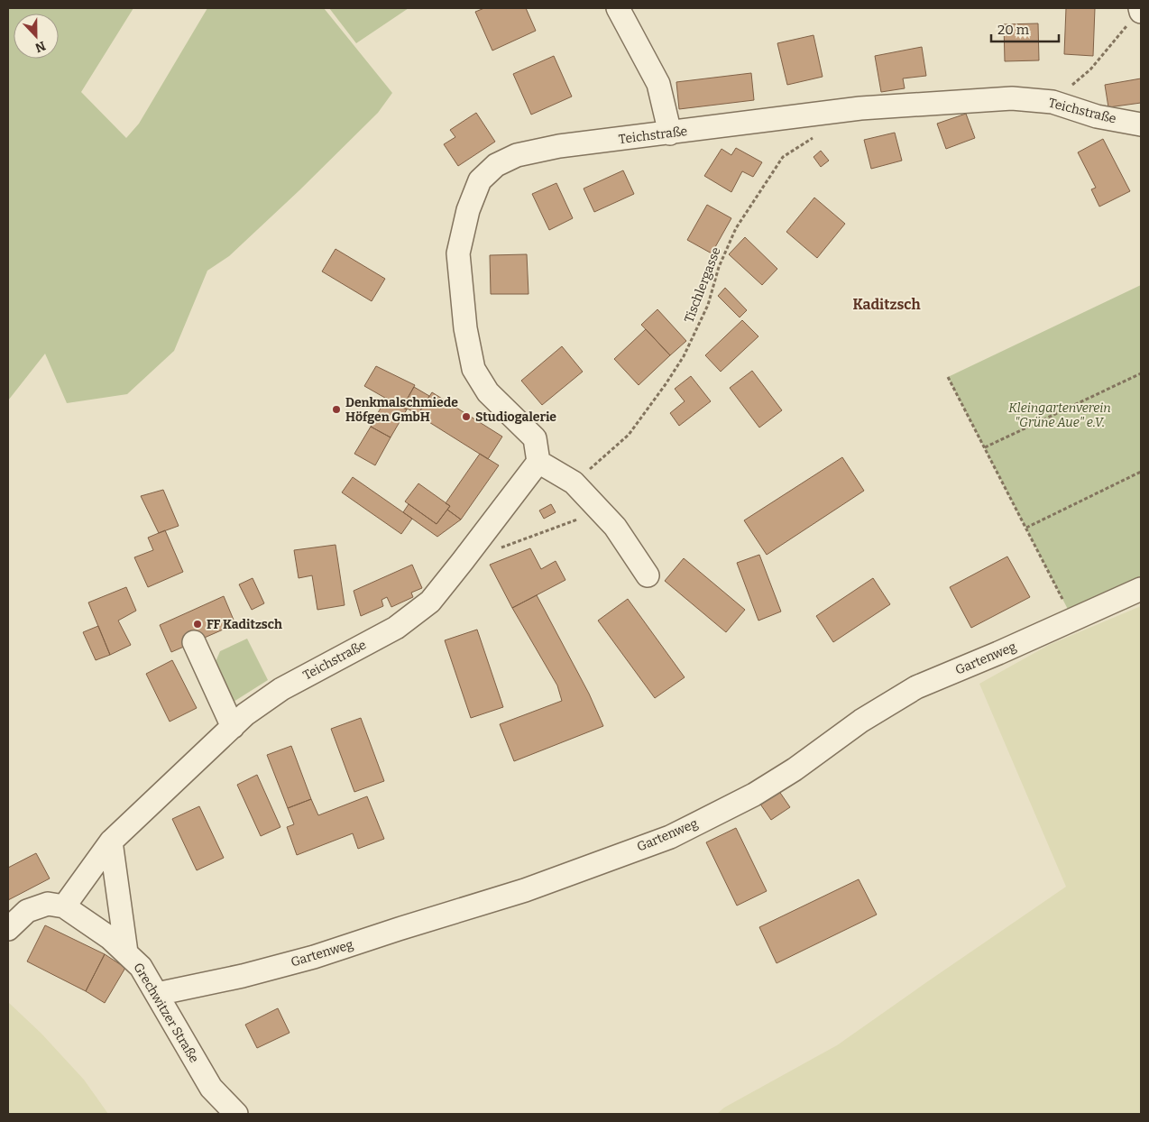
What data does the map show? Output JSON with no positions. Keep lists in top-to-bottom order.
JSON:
{
  "streets": {
    "street": ["Teichstraße", "Gartenweg", "Grechwitzer Straße"],
    "path": ["Tischlergasse"]
  },
  "crossings": [
    ["Teichstraße", "Grechwitzer Straße"],
    ["Gartenweg", "Grechwitzer Straße"]
  ],
  "districts": ["Kaditzsch"],
  "parks": ["Kleingartenverein \"Grüne Aue\" e.V."],
  "places": ["Denkmalschmiede Höfgen GmbH", "Studiogalerie", "FF Kaditzsch"],
  "scale_bar": "20 m",
  "north": "bottom"
}
